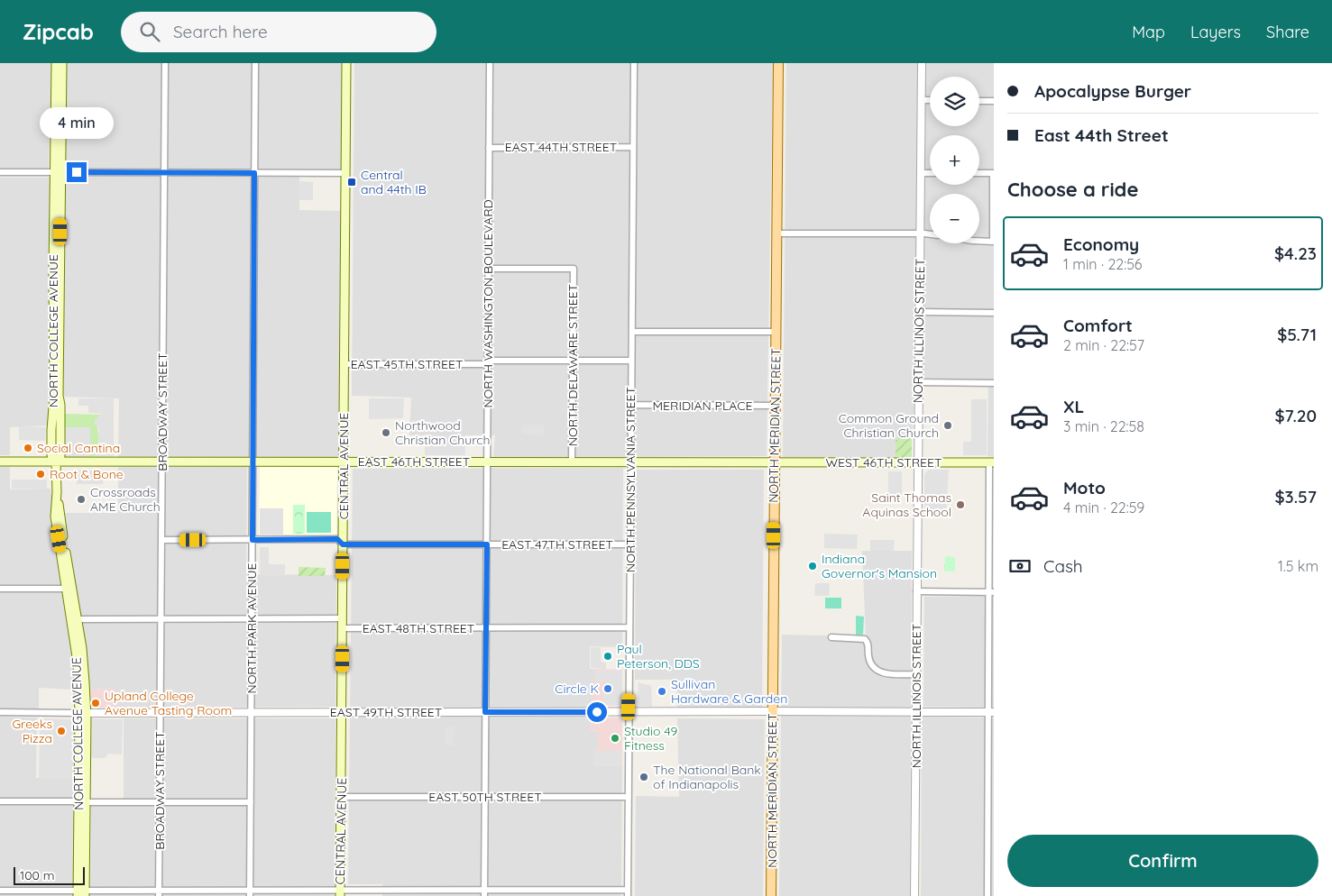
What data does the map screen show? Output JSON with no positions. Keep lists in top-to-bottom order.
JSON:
{
  "streets": {
    "main road": [
      "NORTH COLLEGE AVENUE",
      "NORTH MERIDIAN STREET",
      "EAST 46TH STREET",
      "WEST 46TH STREET",
      "CENTRAL AVENUE"
    ],
    "street": [
      "EAST 44TH STREET",
      "NORTH WASHINGTON BOULEVARD",
      "NORTH ILLINOIS STREET",
      "EAST 45TH STREET",
      "NORTH DELAWARE STREET",
      "MERIDIAN PLACE",
      "BROADWAY STREET",
      "NORTH PENNSYLVANIA STREET",
      "EAST 47TH STREET",
      "NORTH PARK AVENUE",
      "EAST 48TH STREET",
      "EAST 49TH STREET",
      "EAST 50TH STREET"
    ]
  },
  "crossings": [
    ["EAST 44TH STREET", "NORTH WASHINGTON BOULEVARD"],
    ["EAST 44TH STREET", "NORTH PENNSYLVANIA STREET"],
    ["NORTH WASHINGTON BOULEVARD", "EAST 45TH STREET"],
    ["NORTH WASHINGTON BOULEVARD", "NORTH DELAWARE STREET"],
    ["NORTH WASHINGTON BOULEVARD", "EAST 46TH STREET"],
    ["NORTH WASHINGTON BOULEVARD", "EAST 47TH STREET"],
    ["NORTH WASHINGTON BOULEVARD", "EAST 48TH STREET"],
    ["NORTH WASHINGTON BOULEVARD", "EAST 49TH STREET"],
    ["NORTH WASHINGTON BOULEVARD", "EAST 50TH STREET"],
    ["NORTH COLLEGE AVENUE", "EAST 46TH STREET"],
    ["NORTH COLLEGE AVENUE", "EAST 49TH STREET"],
    ["NORTH ILLINOIS STREET", "WEST 46TH STREET"],
    ["NORTH ILLINOIS STREET", "EAST 49TH STREET"],
    ["EAST 45TH STREET", "NORTH DELAWARE STREET"],
    ["EAST 45TH STREET", "CENTRAL AVENUE"],
    ["EAST 45TH STREET", "NORTH PENNSYLVANIA STREET"],
    ["NORTH DELAWARE STREET", "EAST 46TH STREET"],
    ["MERIDIAN PLACE", "NORTH MERIDIAN STREET"],
    ["MERIDIAN PLACE", "NORTH PENNSYLVANIA STREET"],
    ["BROADWAY STREET", "EAST 46TH STREET"],
    ["BROADWAY STREET", "EAST 47TH STREET"],
    ["BROADWAY STREET", "EAST 49TH STREET"],
    ["NORTH MERIDIAN STREET", "EAST 46TH STREET"],
    ["NORTH MERIDIAN STREET", "WEST 46TH STREET"],
    ["NORTH MERIDIAN STREET", "EAST 49TH STREET"],
    ["EAST 46TH STREET", "WEST 46TH STREET"],
    ["EAST 46TH STREET", "CENTRAL AVENUE"],
    ["EAST 46TH STREET", "NORTH PENNSYLVANIA STREET"],
    ["EAST 46TH STREET", "NORTH PARK AVENUE"],
    ["CENTRAL AVENUE", "EAST 47TH STREET"],
    ["CENTRAL AVENUE", "EAST 48TH STREET"],
    ["CENTRAL AVENUE", "EAST 49TH STREET"],
    ["CENTRAL AVENUE", "EAST 50TH STREET"],
    ["NORTH PENNSYLVANIA STREET", "EAST 47TH STREET"],
    ["NORTH PENNSYLVANIA STREET", "EAST 48TH STREET"],
    ["NORTH PENNSYLVANIA STREET", "EAST 49TH STREET"],
    ["NORTH PENNSYLVANIA STREET", "EAST 50TH STREET"],
    ["EAST 47TH STREET", "NORTH PARK AVENUE"],
    ["NORTH PARK AVENUE", "EAST 49TH STREET"]
  ],
  "places": {
    "transit": ["Central and 44th IB"],
    "other": [
      "Common Ground Christian Church",
      "Northwood Christian Church",
      "Social Cantina",
      "Root & Bone",
      "Crossroads AME Church",
      "Saint Thomas Aquinas School",
      "Indiana Governor's Mansion",
      "Paul Peterson, DDS",
      "Circle K",
      "Sullivan Hardware & Garden",
      "Upland College Avenue Tasting Room",
      "Greeks Pizza",
      "Studio 49 Fitness",
      "The National Bank of Indianapolis"
    ]
  },
  "scale_bar": "100 m",
  "page": {
    "header": "Zipcab",
    "search": "Search here",
    "nav": ["Map", "Layers", "Share"],
    "banner": ["Apocalypse Burger", "East 44th Street"],
    "map_buttons": ["+", "−"],
    "bubble": "4 min",
    "heading": "Choose a ride",
    "list": [
      {
        "name": "Economy",
        "note": "1 min · 22:56",
        "value": "$4.23"
      },
      {
        "name": "Comfort",
        "note": "2 min · 22:57",
        "value": "$5.71"
      },
      {
        "name": "XL",
        "note": "3 min · 22:58",
        "value": "$7.20"
      },
      {
        "name": "Moto",
        "note": "4 min · 22:59",
        "value": "$3.57"
      }
    ],
    "pay": ["Cash", "1.5 km"],
    "buttons": "Confirm",
    "scale": "100 m"
  }
}
